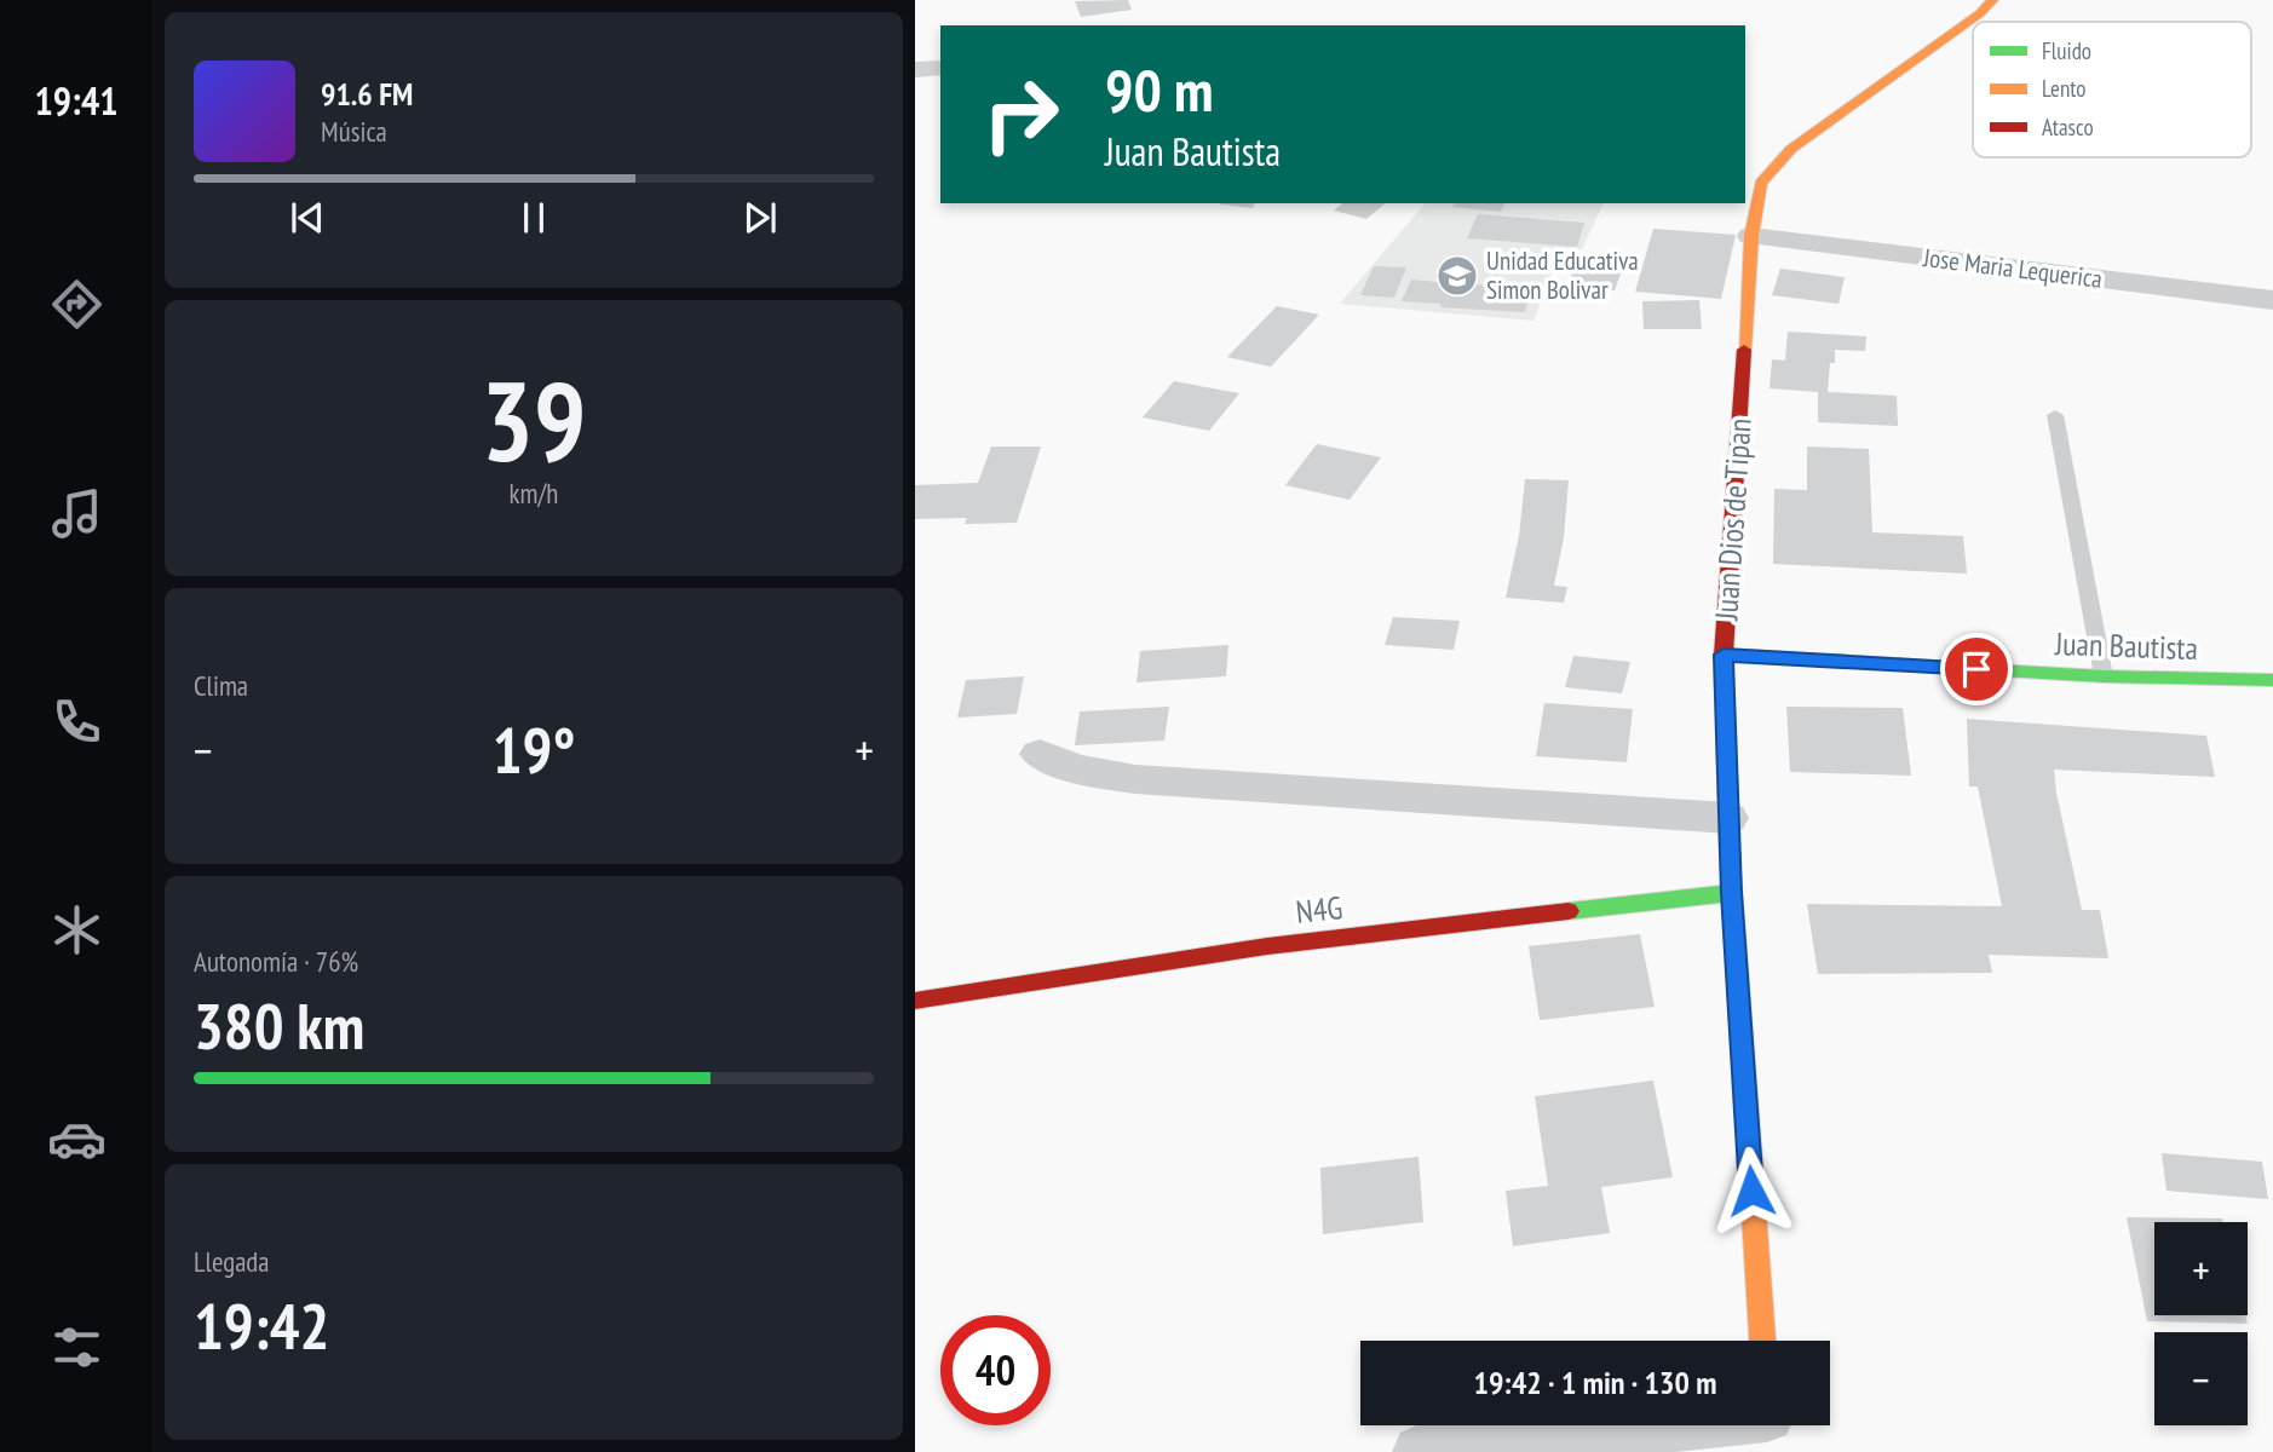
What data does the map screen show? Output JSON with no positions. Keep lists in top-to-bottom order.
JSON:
{
  "streets": {
    "street": [
      "Jose Maria Lequerica",
      "Juan Dios de Tipan",
      "Juan Bautista",
      "N4G"
    ]
  },
  "crossings": [
    ["Jose Maria Lequerica", "Juan Dios de Tipan"],
    ["Juan Dios de Tipan", "Juan Bautista"],
    ["Juan Dios de Tipan", "N4G"]
  ],
  "places": {
    "school or university": ["Unidad Educativa Simon Bolivar"]
  },
  "legend": ["Fluido", "Lento", "Atasco"],
  "page": {
    "tabs": "19:41",
    "turn": ["90 m", "Juan Bautista"],
    "song": ["91.6 FM", "Música"],
    "tile": [
      ["39", "km/h"],
      "Clima",
      ["Autonomía · 76%", "380 km"],
      ["Llegada", "19:42"]
    ],
    "heat": ["−", "19°", "+"],
    "map_buttons": ["+", "−"],
    "limit": "40",
    "trip": "19:42 · 1 min · 130 m"
  }
}
